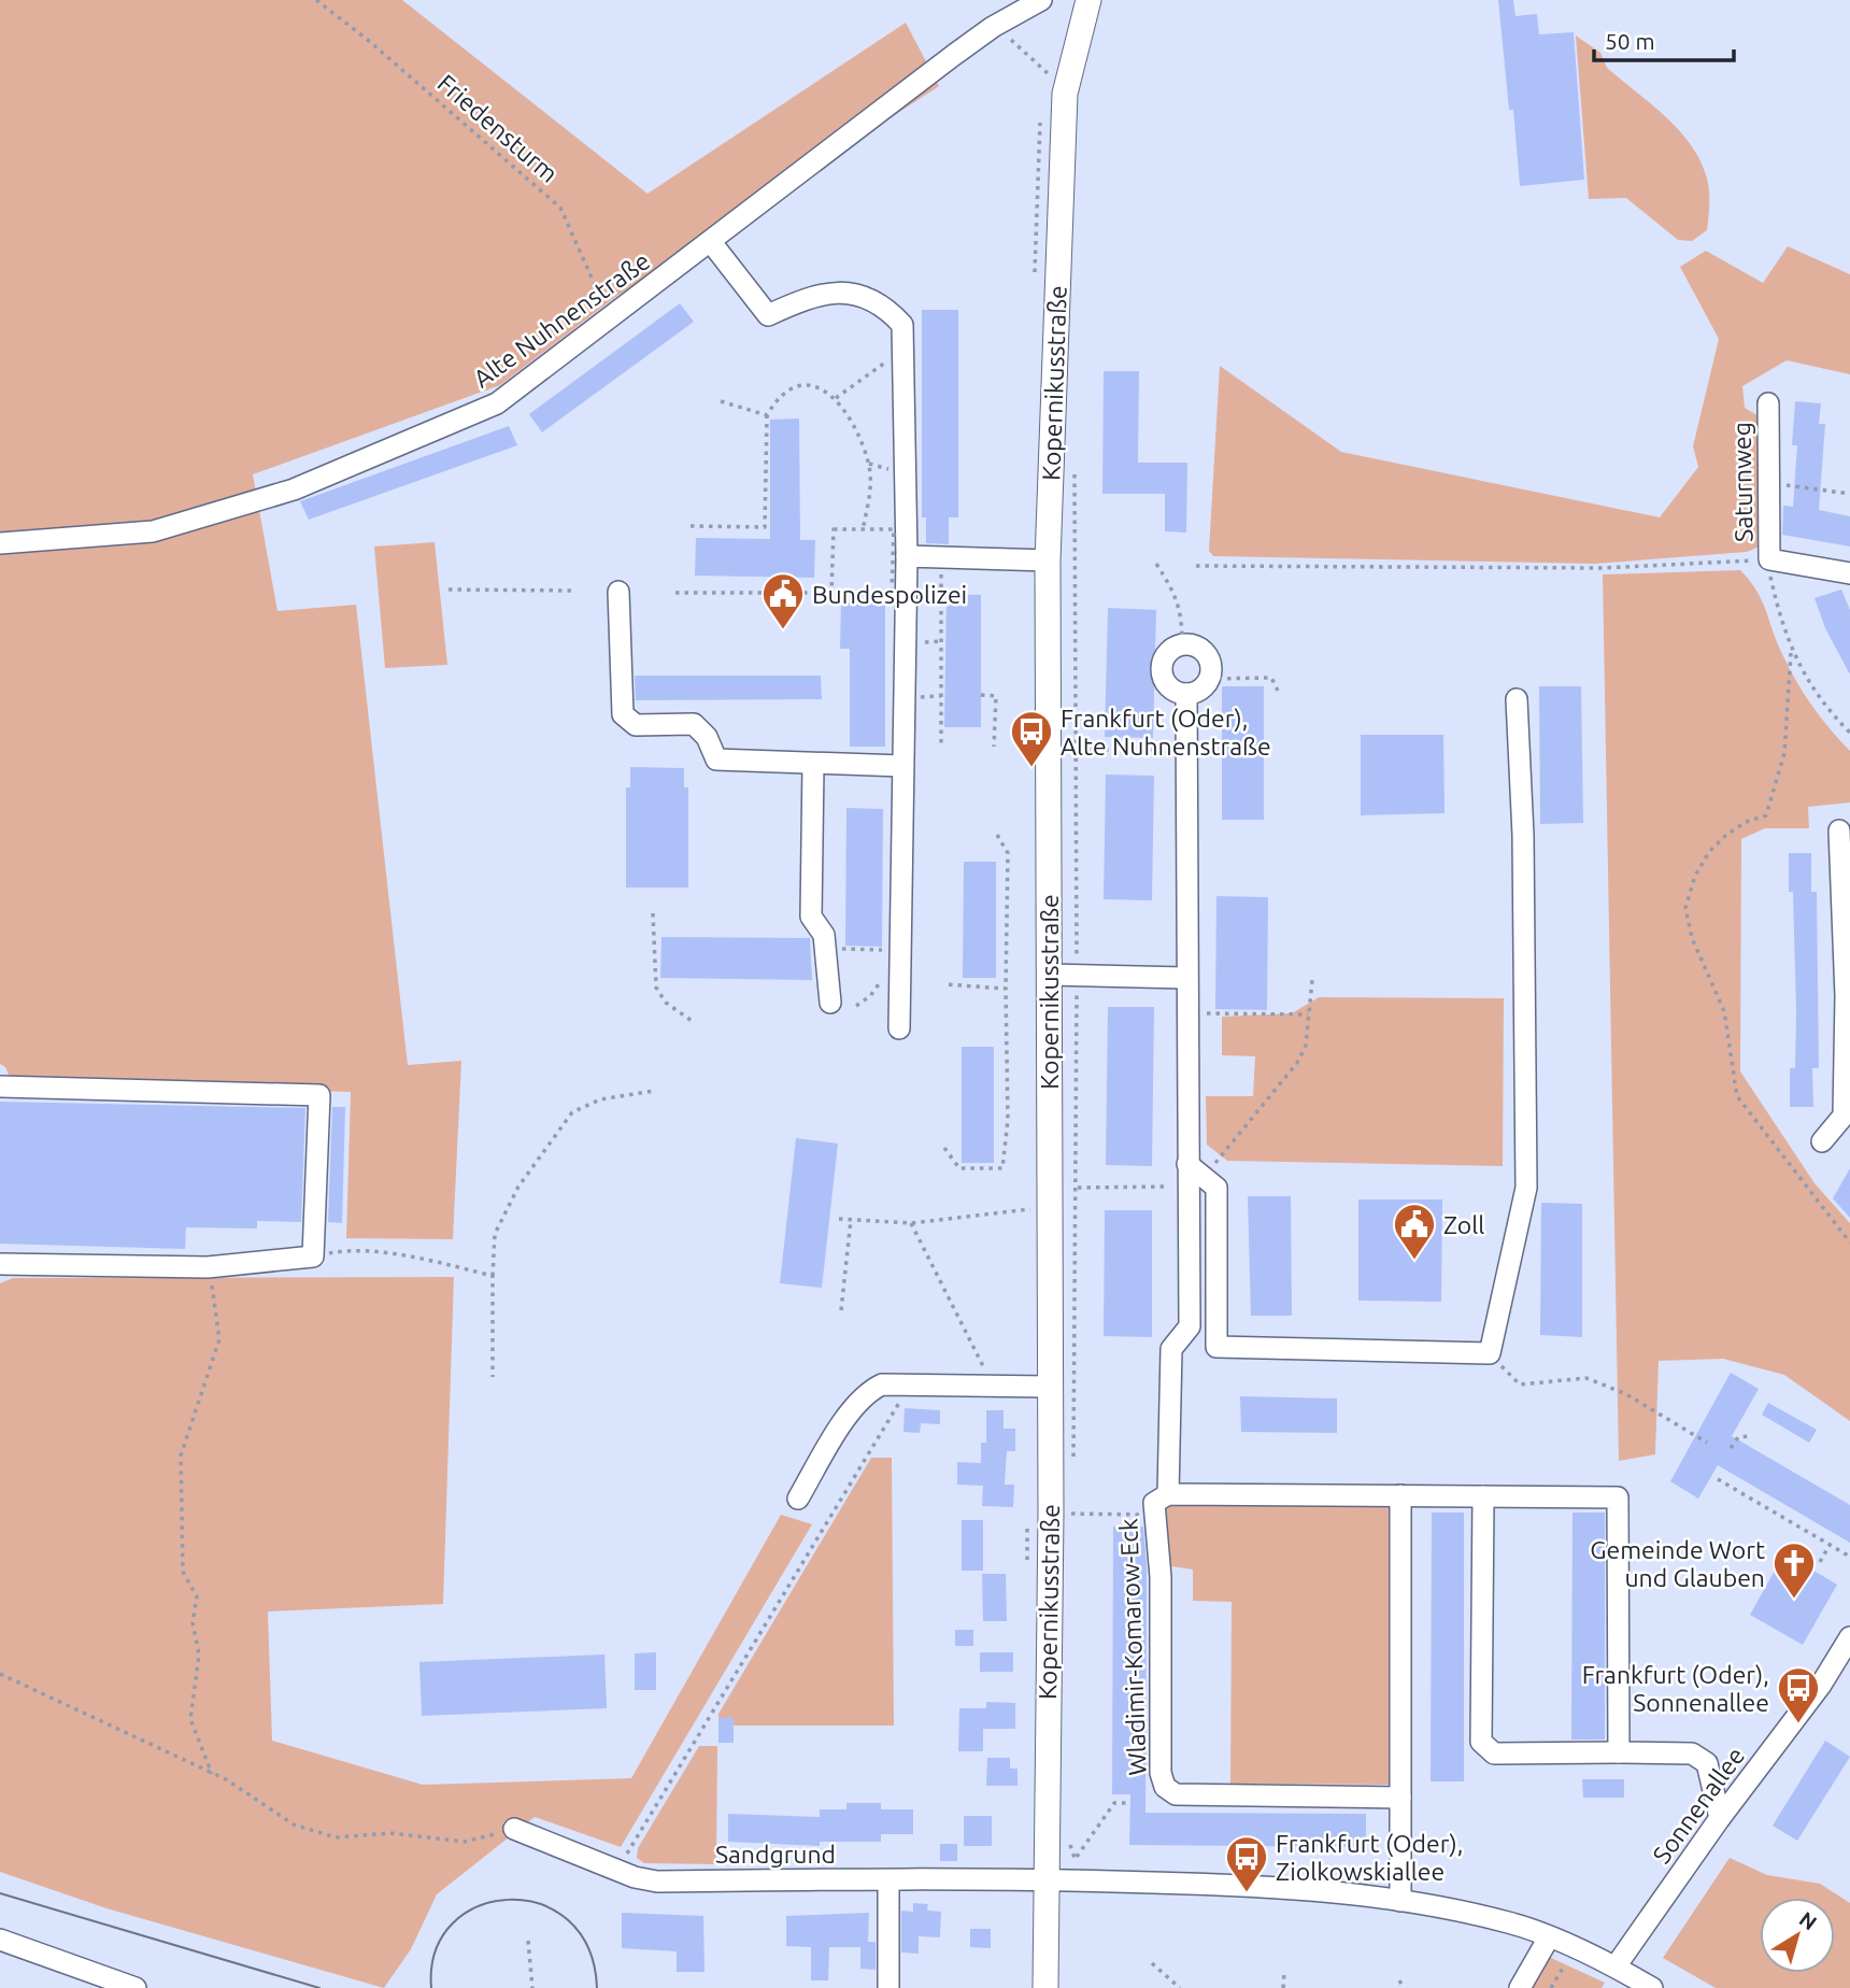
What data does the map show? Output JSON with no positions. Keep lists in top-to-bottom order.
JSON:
{
  "streets": {
    "main road": ["Kopernikusstraße"],
    "street": [
      "Alte Nuhnenstraße",
      "Saturnweg",
      "Wladimir-Komarow-Eck",
      "Sonnenallee",
      "Sandgrund"
    ],
    "path": ["Friedensturm"]
  },
  "crossings": [
    ["Friedensturm", "Alte Nuhnenstraße"],
    ["Kopernikusstraße", "Sandgrund"],
    ["Sonnenallee", "Sandgrund"]
  ],
  "places": {
    "public building": ["Bundespolizei", "Zoll"],
    "bus stop": ["Frankfurt (Oder), Alte Nuhnenstraße", "Frankfurt (Oder), Sonnenallee", "Frankfurt (Oder), Ziolkowskiallee"],
    "church": ["Gemeinde Wort und Glauben"]
  },
  "scale_bar": "50 m",
  "north": "top right"
}
